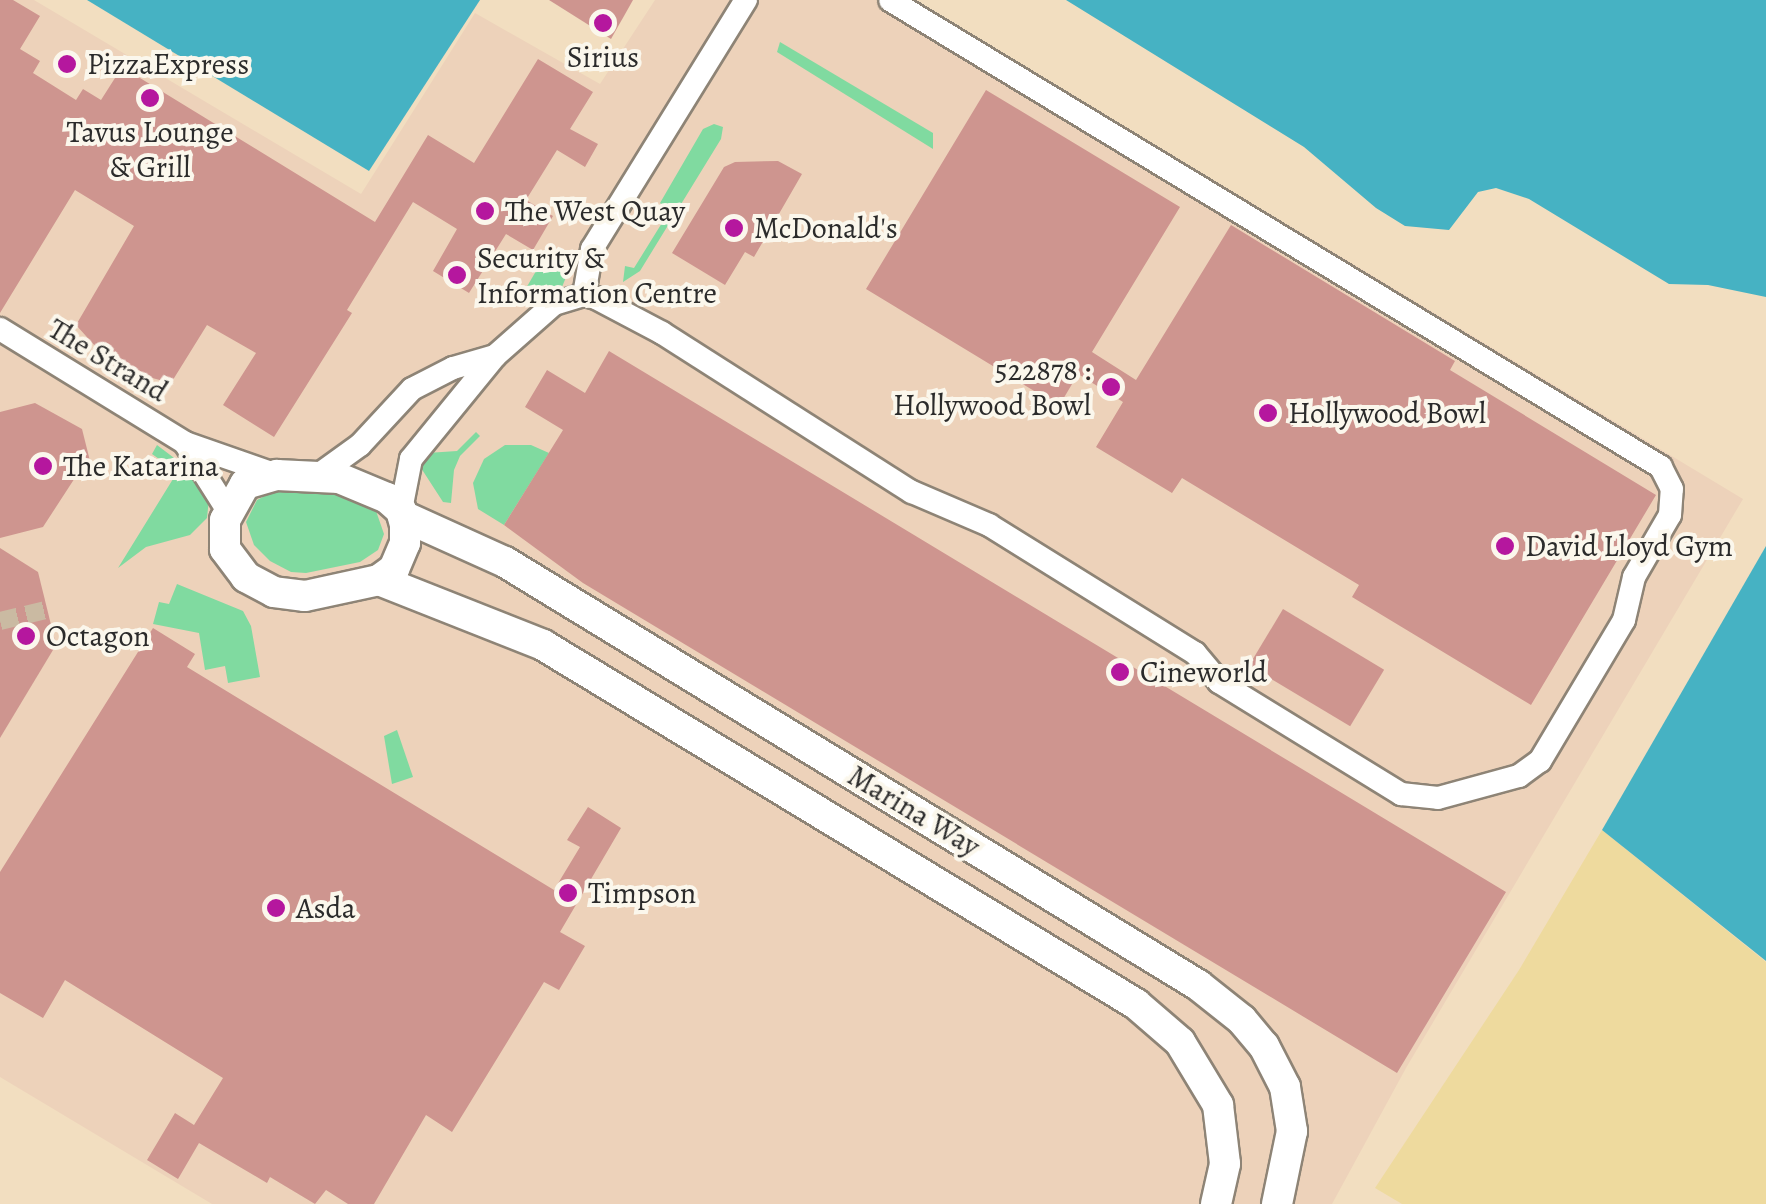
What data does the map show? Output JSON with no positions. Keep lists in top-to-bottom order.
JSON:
{
  "streets": {
    "street": ["The Strand", "Marina Way"]
  },
  "crossings": [
    ["The Strand", "Marina Way"]
  ],
  "places": [
    "Sirius",
    "PizzaExpress",
    "Tavus Lounge & Grill",
    "The West Quay",
    "McDonald's",
    "Security & Information Centre",
    "522878 : Hollywood Bowl",
    "Hollywood Bowl",
    "The Katarina",
    "David Lloyd Gym",
    "Octagon",
    "Cineworld",
    "Timpson",
    "Asda"
  ]
}
